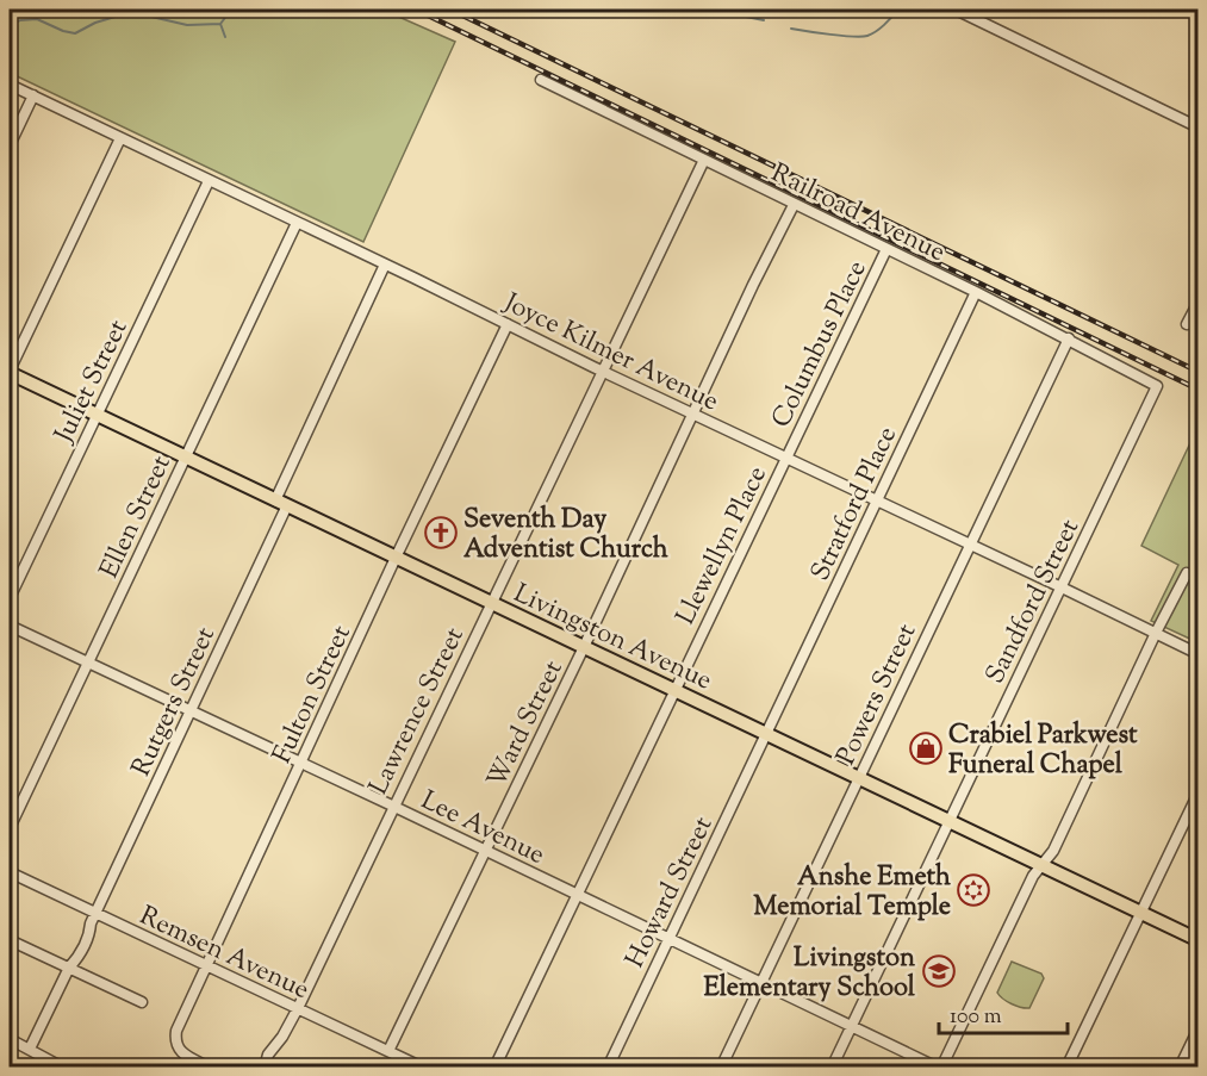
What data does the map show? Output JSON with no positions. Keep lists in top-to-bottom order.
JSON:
{
  "streets": {
    "main road": ["Livingston Avenue"],
    "street": [
      "Railroad Avenue",
      "Columbus Place",
      "Joyce Kilmer Avenue",
      "Juliet Street",
      "Stratford Place",
      "Ellen Street",
      "Llewellyn Place",
      "Sandford Street",
      "Fulton Street",
      "Powers Street",
      "Rutgers Street",
      "Lawrence Street",
      "Ward Street",
      "Lee Avenue",
      "Howard Street",
      "Remsen Avenue"
    ]
  },
  "crossings": [
    ["Railroad Avenue", "Columbus Place"],
    ["Railroad Avenue", "Stratford Place"],
    ["Railroad Avenue", "Sandford Street"],
    ["Railroad Avenue", "Powers Street"],
    ["Railroad Avenue", "Lawrence Street"],
    ["Railroad Avenue", "Ward Street"],
    ["Columbus Place", "Joyce Kilmer Avenue"],
    ["Columbus Place", "Llewellyn Place"],
    ["Joyce Kilmer Avenue", "Juliet Street"],
    ["Joyce Kilmer Avenue", "Stratford Place"],
    ["Joyce Kilmer Avenue", "Ellen Street"],
    ["Joyce Kilmer Avenue", "Llewellyn Place"],
    ["Joyce Kilmer Avenue", "Sandford Street"],
    ["Joyce Kilmer Avenue", "Fulton Street"],
    ["Joyce Kilmer Avenue", "Powers Street"],
    ["Joyce Kilmer Avenue", "Lawrence Street"],
    ["Joyce Kilmer Avenue", "Ward Street"],
    ["Juliet Street", "Livingston Avenue"],
    ["Stratford Place", "Livingston Avenue"],
    ["Stratford Place", "Howard Street"],
    ["Ellen Street", "Livingston Avenue"],
    ["Ellen Street", "Lee Avenue"],
    ["Llewellyn Place", "Livingston Avenue"],
    ["Llewellyn Place", "Lee Avenue"],
    ["Sandford Street", "Livingston Avenue"],
    ["Sandford Street", "Lee Avenue"],
    ["Livingston Avenue", "Fulton Street"],
    ["Livingston Avenue", "Powers Street"],
    ["Livingston Avenue", "Rutgers Street"],
    ["Livingston Avenue", "Lawrence Street"],
    ["Livingston Avenue", "Ward Street"],
    ["Livingston Avenue", "Howard Street"],
    ["Fulton Street", "Lee Avenue"],
    ["Fulton Street", "Remsen Avenue"],
    ["Powers Street", "Lee Avenue"],
    ["Rutgers Street", "Lee Avenue"],
    ["Rutgers Street", "Remsen Avenue"],
    ["Lawrence Street", "Lee Avenue"],
    ["Lawrence Street", "Remsen Avenue"],
    ["Ward Street", "Lee Avenue"],
    ["Ward Street", "Remsen Avenue"],
    ["Lee Avenue", "Howard Street"]
  ],
  "places": {
    "church": ["Seventh Day Adventist Church"],
    "shop": ["Crabiel Parkwest Funeral Chapel"],
    "synagogue": ["Anshe Emeth Memorial Temple"],
    "school or university": ["Livingston Elementary School"]
  },
  "scale_bar": "100 m"
}
